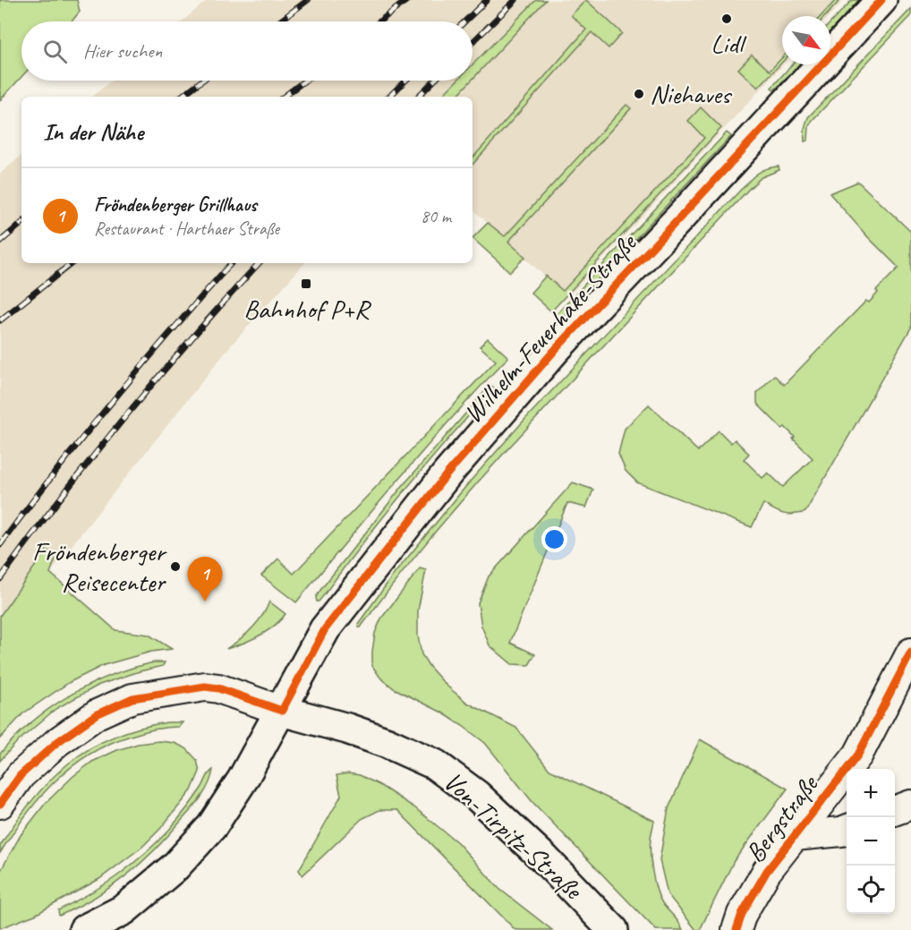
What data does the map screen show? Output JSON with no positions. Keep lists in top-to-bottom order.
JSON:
{
  "streets": {
    "main road": ["Wilhelm-Feuerhake-Straße", "Von-Tirpitz-Straße"],
    "street": ["Bergstraße"]
  },
  "crossings": [
    ["Wilhelm-Feuerhake-Straße", "Von-Tirpitz-Straße"]
  ],
  "places": {
    "other": ["Lidl", "Niehaves", "Fröndenberger Reisecenter"],
    "transit": ["Bahnhof P+R"]
  },
  "north": "bottom right",
  "page": {
    "search": "Hier suchen",
    "heading": "In der Nähe",
    "list": [
      {
        "mark": "1",
        "name": "Fröndenberger Grillhaus",
        "note": "Restaurant · Harthaer Straße",
        "value": "80 m"
      }
    ],
    "pins": "1",
    "map_buttons": ["+", "−"]
  }
}
